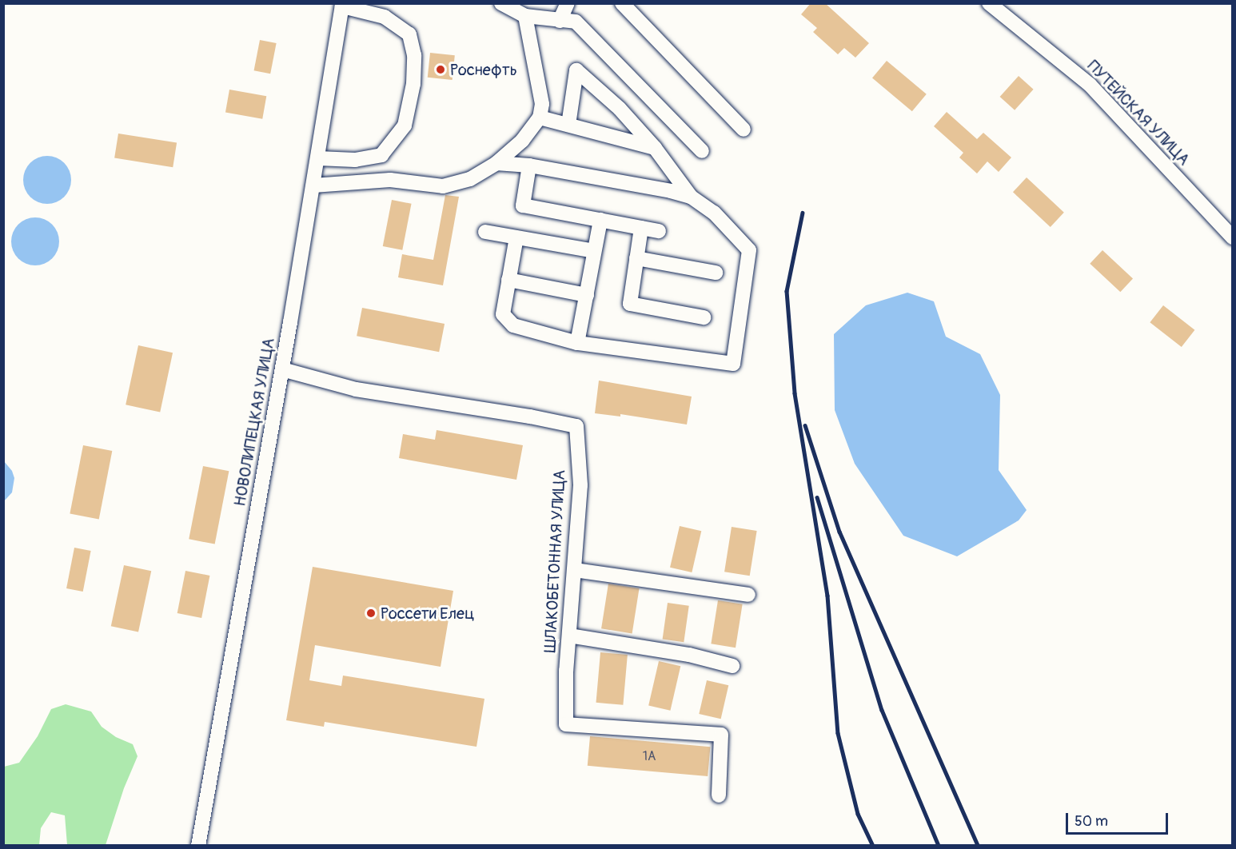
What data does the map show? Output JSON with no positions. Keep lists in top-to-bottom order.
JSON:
{
  "streets": {
    "street": ["ПУТЕЙСКАЯ УЛИЦА", "НОВОЛИПЕЦКАЯ УЛИЦА", "ШЛАКОБЕТОННАЯ УЛИЦА"]
  },
  "crossings": [
    ["НОВОЛИПЕЦКАЯ УЛИЦА", "ШЛАКОБЕТОННАЯ УЛИЦА"]
  ],
  "places": ["Роснефть", "Россети Елец"],
  "house_numbers": ["1А"],
  "scale_bar": "50 m"
}
